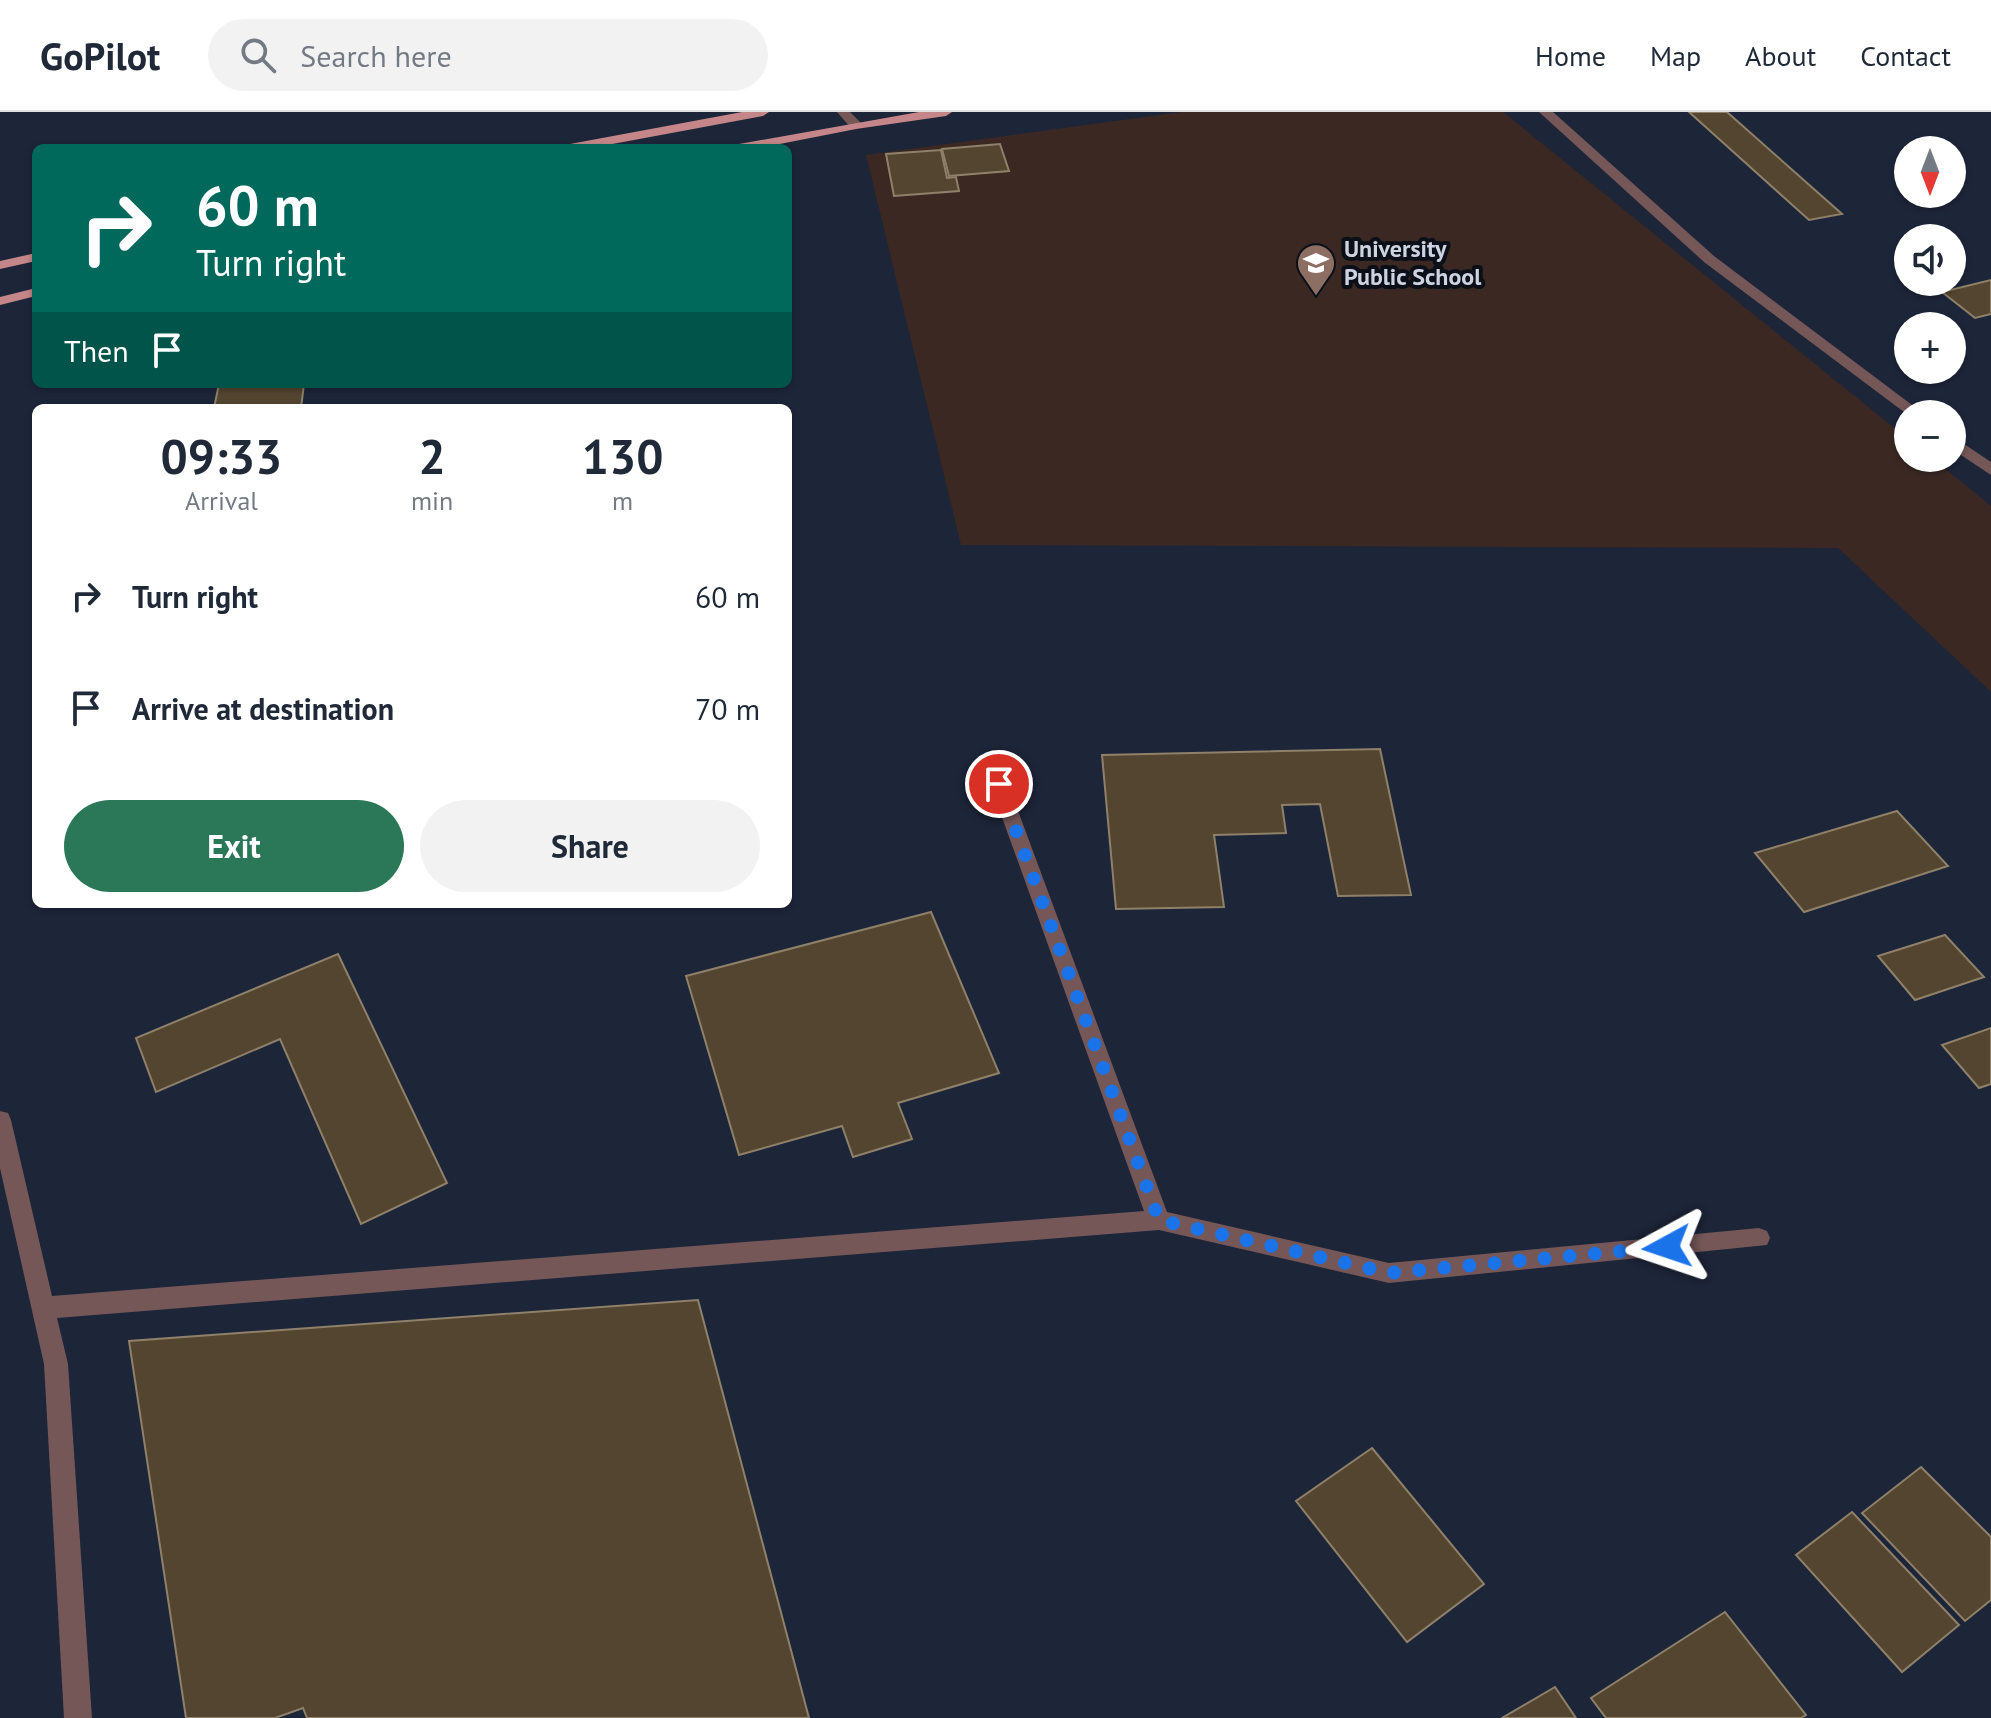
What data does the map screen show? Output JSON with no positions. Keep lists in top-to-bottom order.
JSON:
{
  "places": {
    "school or university": ["University Public School"]
  },
  "north": "bottom",
  "page": {
    "header": "GoPilot",
    "search": "Search here",
    "nav": [
      "Home",
      "Map",
      "About",
      "Contact"
    ],
    "map_buttons": ["+", "−"],
    "turn": ["60 m", "Turn right"],
    "then": "Then",
    "eta": [
      "09:33",
      "Arrival",
      "2",
      "min",
      "130",
      "m"
    ],
    "list": [
      {
        "name": "Turn right",
        "value": "60 m"
      },
      {
        "name": "Arrive at destination",
        "value": "70 m"
      }
    ],
    "buttons": ["Exit", "Share"]
  }
}
